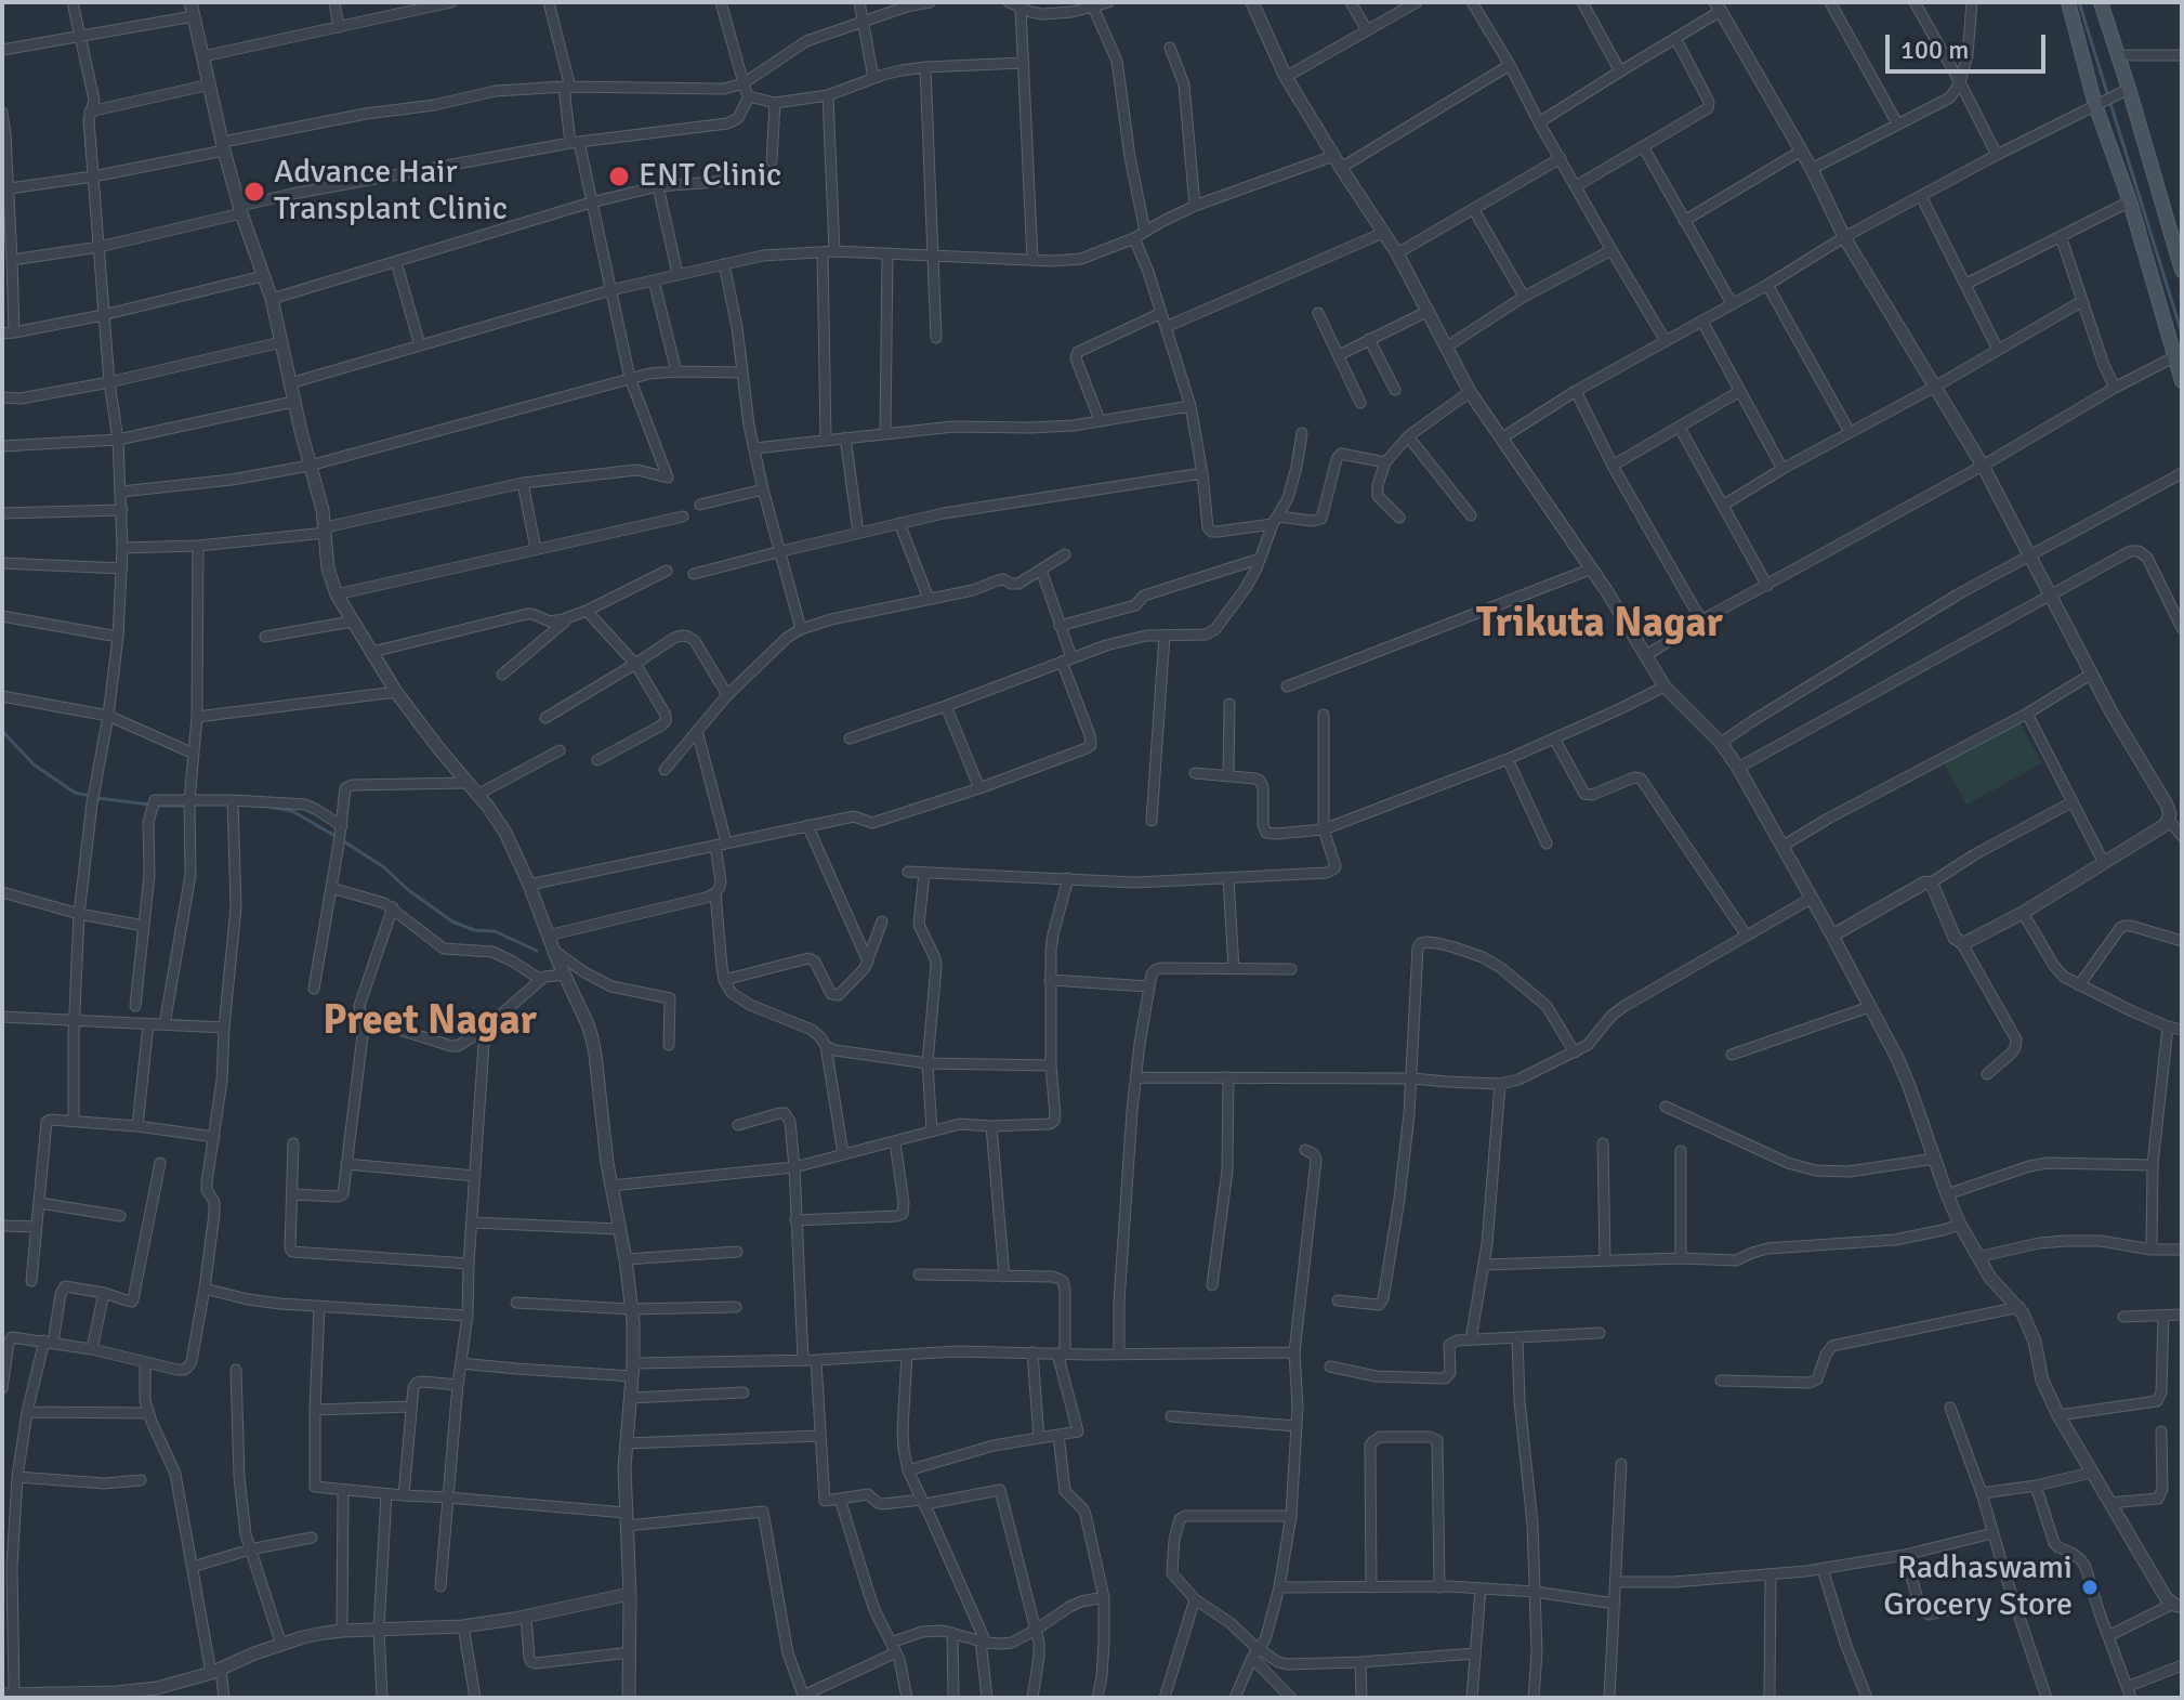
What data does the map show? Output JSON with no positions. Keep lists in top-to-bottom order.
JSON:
{
  "districts": ["Trikuta Nagar", "Preet Nagar"],
  "places": ["ENT Clinic", "Advance Hair Transplant Clinic", "Radhaswami Grocery Store"],
  "scale_bar": "100 m"
}
